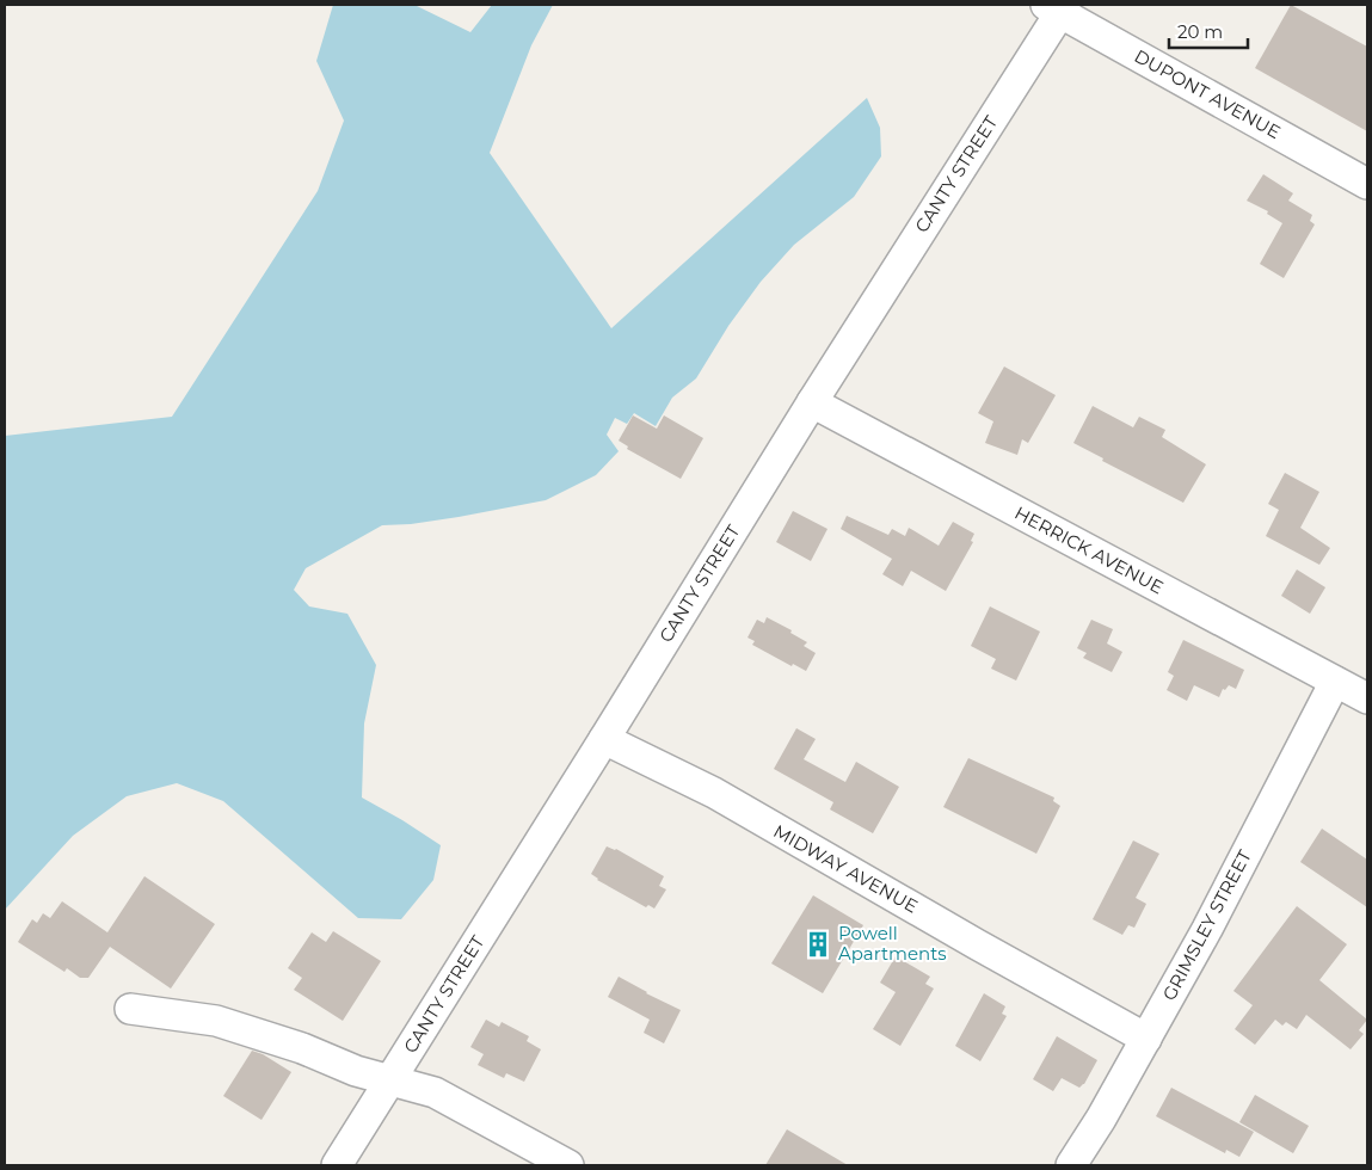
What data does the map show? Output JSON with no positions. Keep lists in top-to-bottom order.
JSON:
{
  "streets": {
    "street": [
      "DUPONT AVENUE",
      "CANTY STREET",
      "HERRICK AVENUE",
      "MIDWAY AVENUE",
      "GRIMSLEY STREET"
    ]
  },
  "crossings": [
    ["DUPONT AVENUE", "CANTY STREET"],
    ["CANTY STREET", "HERRICK AVENUE"],
    ["CANTY STREET", "MIDWAY AVENUE"],
    ["HERRICK AVENUE", "GRIMSLEY STREET"],
    ["MIDWAY AVENUE", "GRIMSLEY STREET"]
  ],
  "places": {
    "building": ["Powell Apartments"]
  },
  "scale_bar": "20 m"
}
